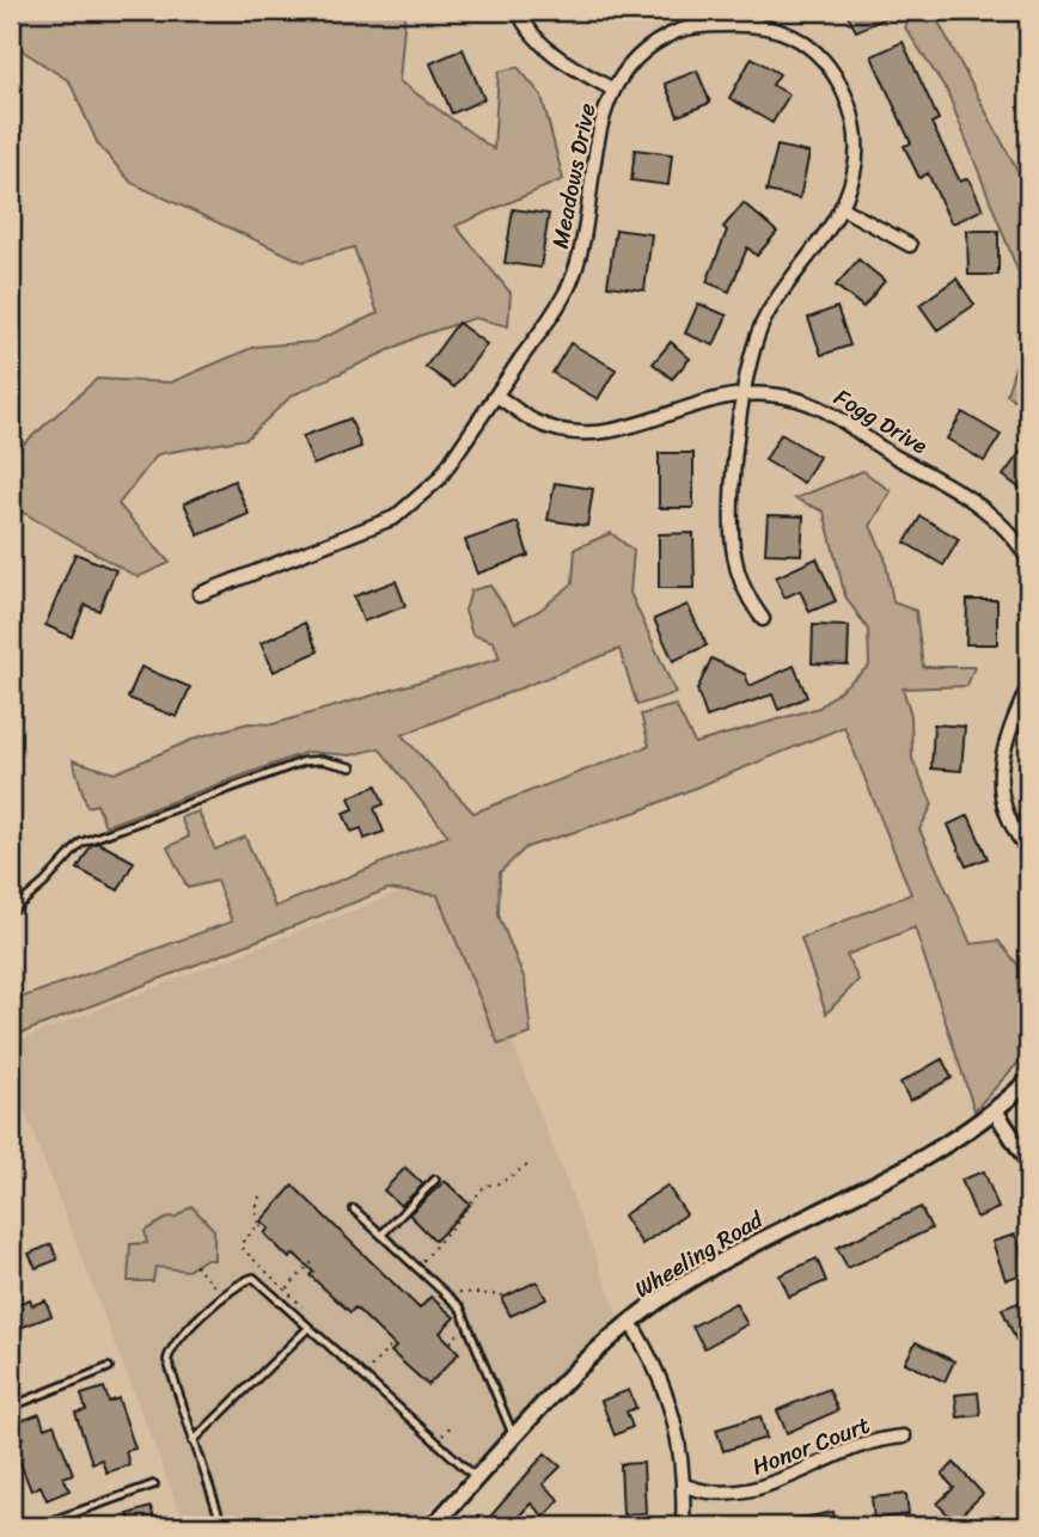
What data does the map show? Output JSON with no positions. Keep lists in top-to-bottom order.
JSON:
{
  "streets": {
    "street": [
      "Meadows Drive",
      "Fogg Drive",
      "Wheeling Road",
      "Honor Court"
    ]
  },
  "crossings": [
    ["Meadows Drive", "Fogg Drive"]
  ]
}
